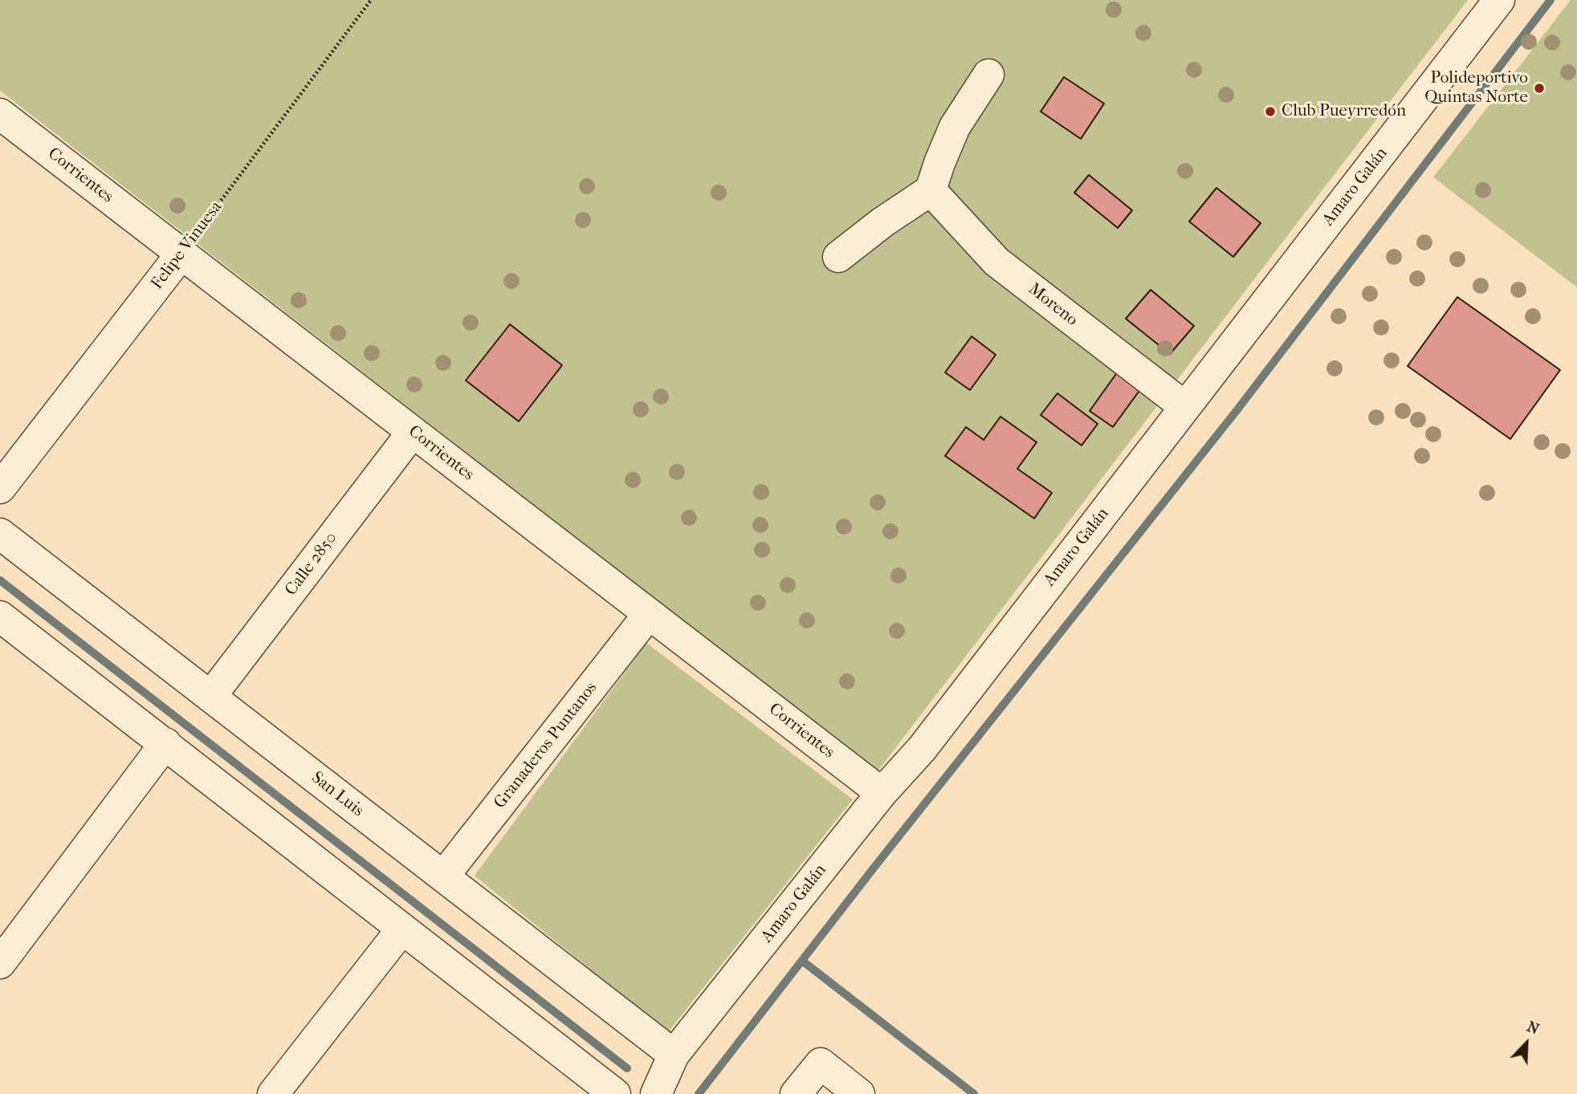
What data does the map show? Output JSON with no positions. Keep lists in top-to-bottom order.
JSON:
{
  "streets": {
    "street": [
      "Corrientes",
      "Amaro Galán",
      "Felipe Vinuesa",
      "Moreno",
      "Calle 2850",
      "Granaderos Puntanos",
      "San Luis"
    ]
  },
  "crossings": [
    ["Corrientes", "Amaro Galán"],
    ["Corrientes", "Felipe Vinuesa"],
    ["Corrientes", "Calle 2850"],
    ["Corrientes", "Granaderos Puntanos"],
    ["Amaro Galán", "Moreno"],
    ["Amaro Galán", "San Luis"],
    ["Calle 2850", "San Luis"],
    ["Granaderos Puntanos", "San Luis"]
  ],
  "places": ["Polideportivo Quintas Norte", "Club Pueyrredón"],
  "north": "top right"
}
